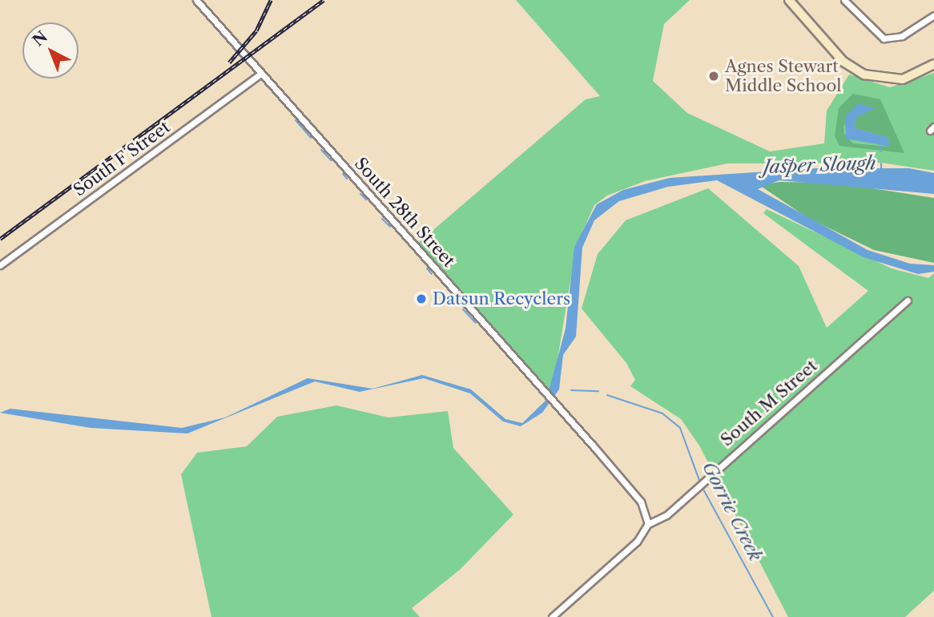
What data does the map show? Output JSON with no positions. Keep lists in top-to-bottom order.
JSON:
{
  "streets": {
    "street": ["South F Street", "South 28th Street", "South M Street"]
  },
  "crossings": [
    ["South F Street", "South 28th Street"],
    ["South 28th Street", "South M Street"]
  ],
  "water": ["Jasper Slough", "Gorrie Creek"],
  "places": ["Agnes Stewart Middle School", "Datsun Recyclers"],
  "north": "top left"
}
